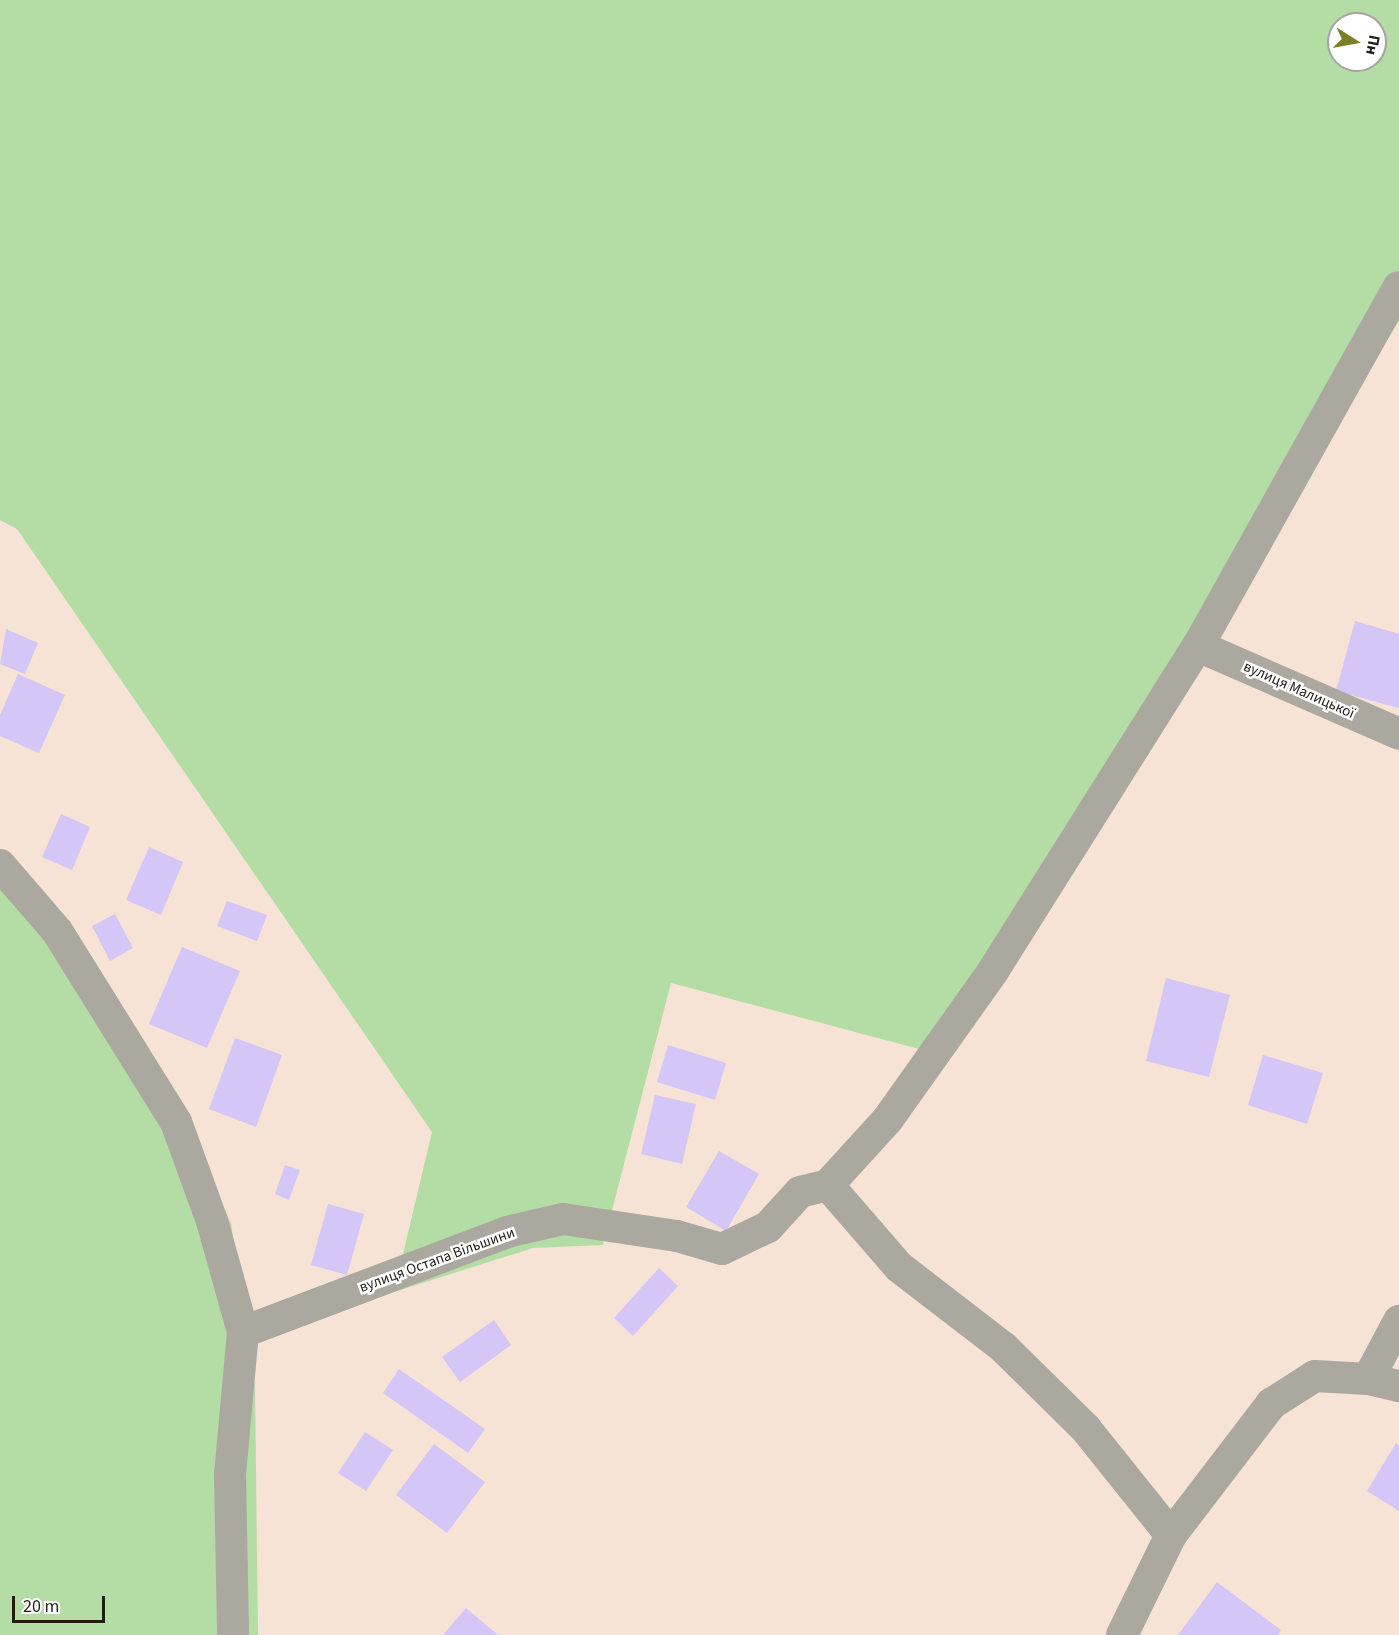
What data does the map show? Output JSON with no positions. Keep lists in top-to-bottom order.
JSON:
{
  "streets": {
    "street": ["вулиця Малицької", "вулиця Остапа Вільшини"]
  },
  "scale_bar": "20 m",
  "north": "right"
}
